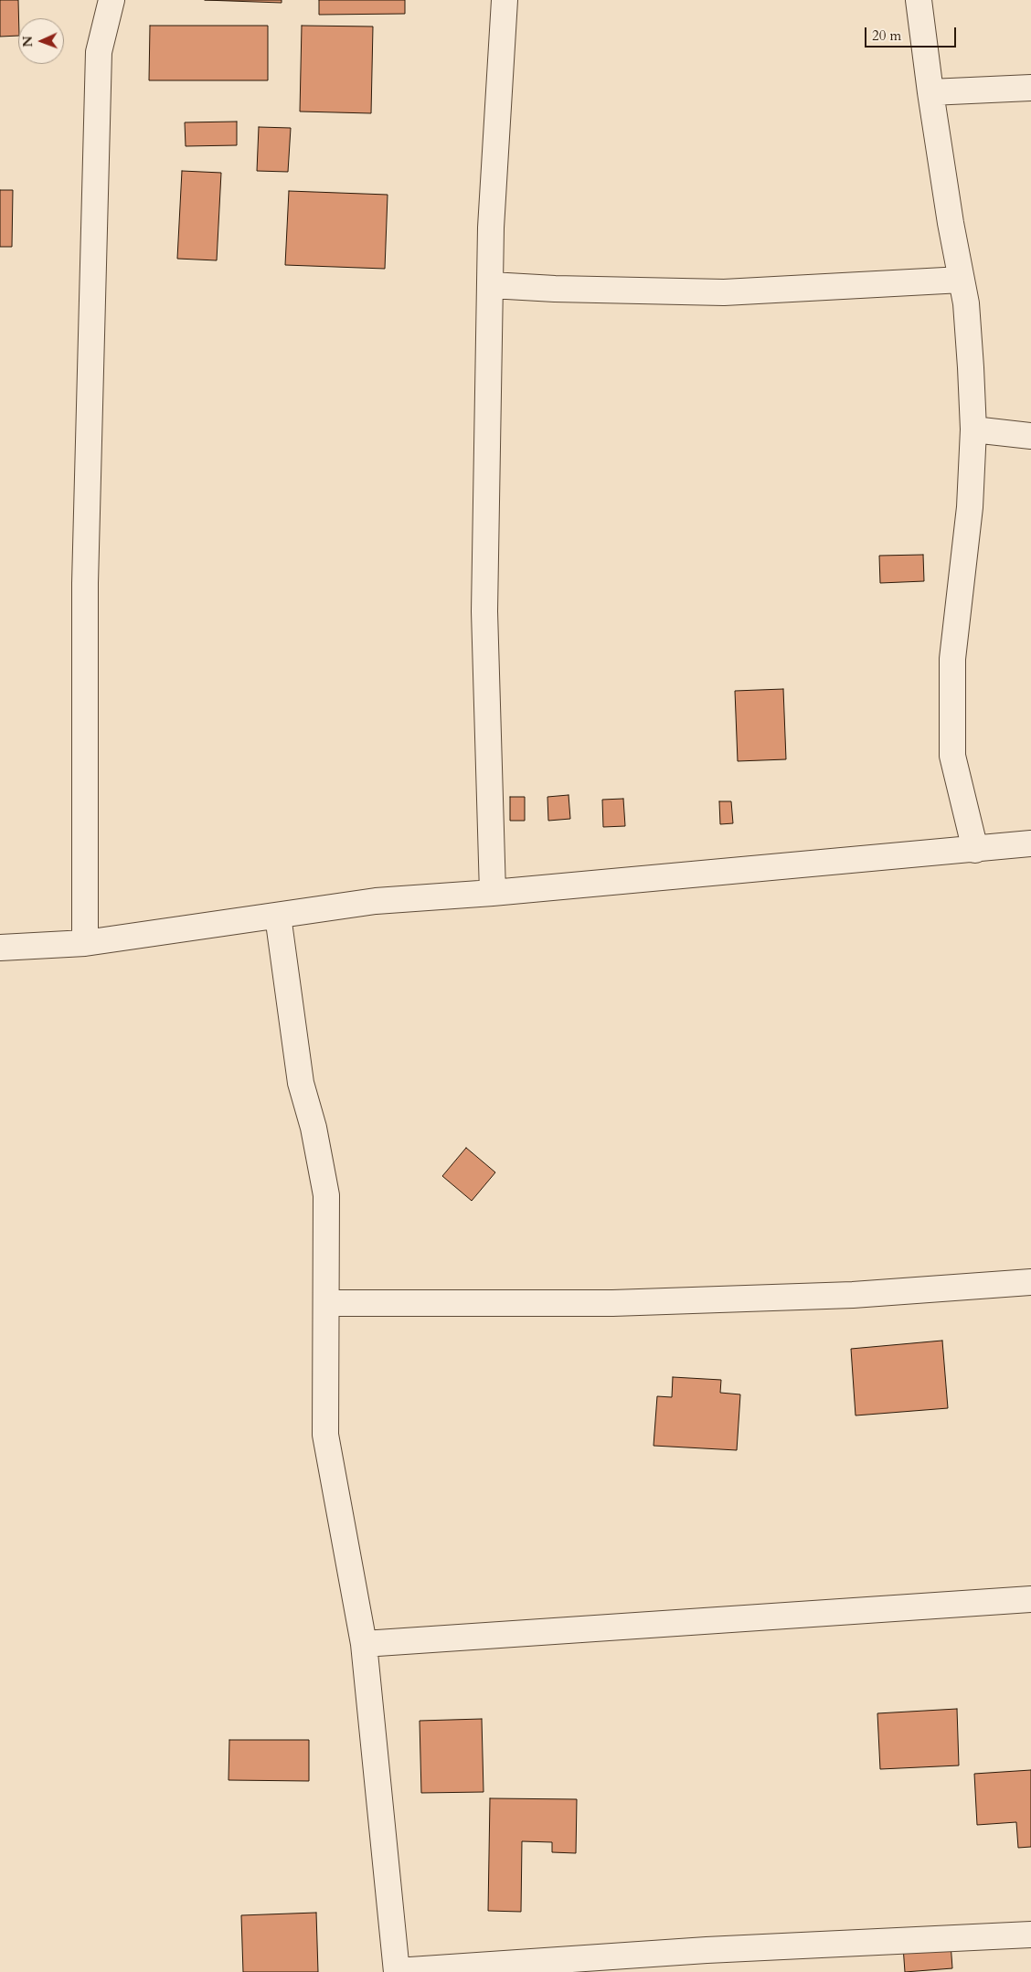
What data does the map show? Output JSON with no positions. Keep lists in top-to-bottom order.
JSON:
{
  "scale_bar": "20 m",
  "north": "left"
}
